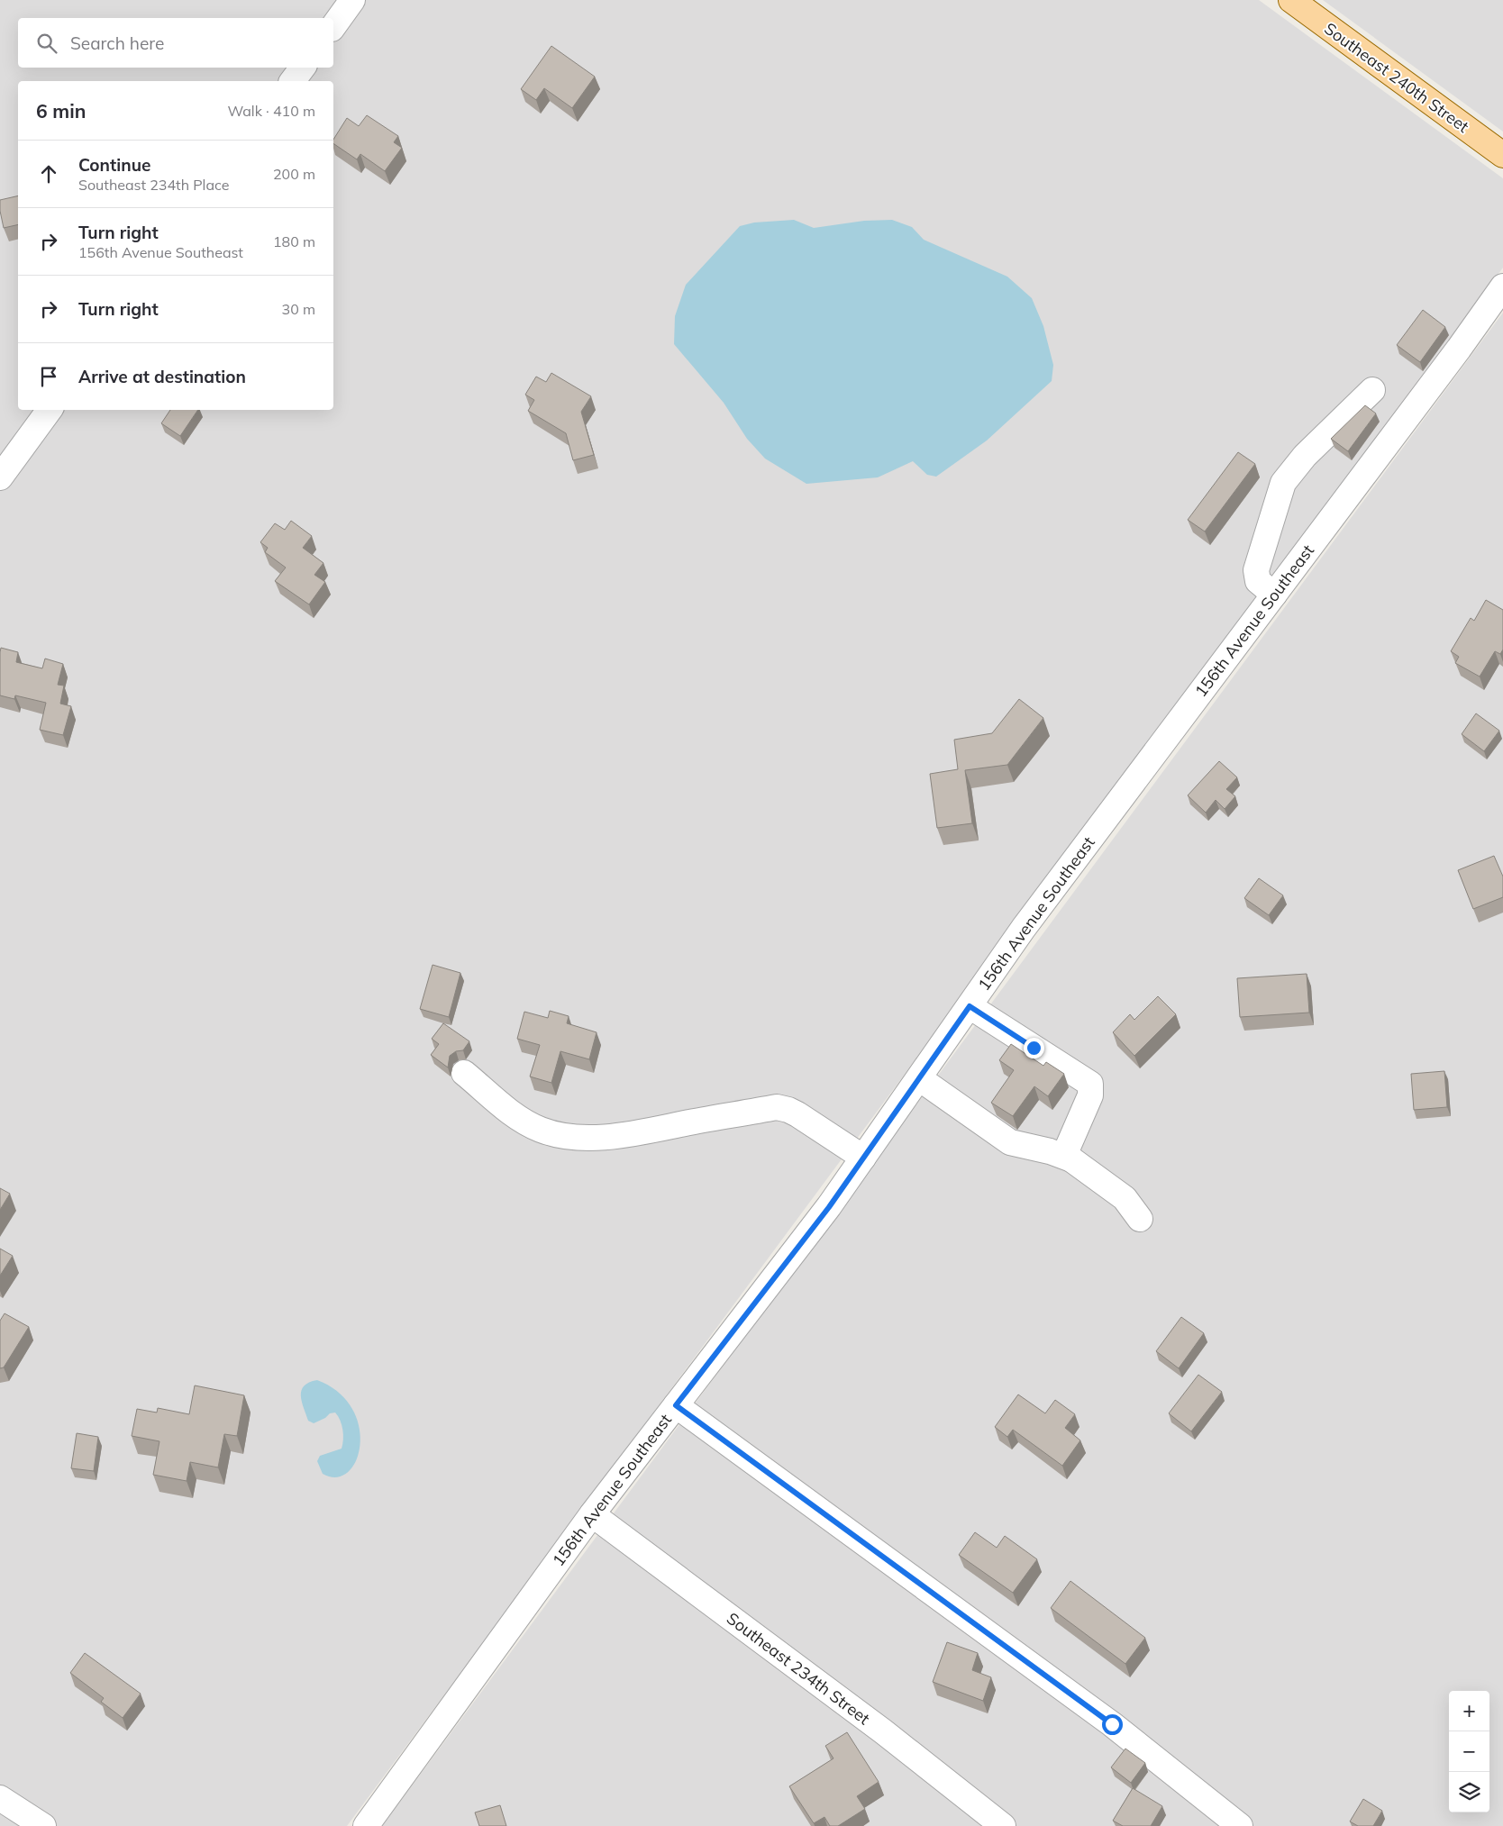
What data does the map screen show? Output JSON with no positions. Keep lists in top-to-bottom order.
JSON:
{
  "streets": {
    "main road": ["Southeast 240th Street"],
    "street": ["156th Avenue Southeast", "Southeast 234th Street"]
  },
  "crossings": [
    ["156th Avenue Southeast", "Southeast 234th Street"]
  ],
  "page": {
    "search": "Search here",
    "heading": ["6 min", "Walk · 410 m"],
    "list": [
      ["Continue", "Southeast 234th Place", "200 m"],
      ["Turn right", "156th Avenue Southeast", "180 m"],
      ["Turn right", "30 m"],
      "Arrive at destination"
    ],
    "map_buttons": ["+", "−"]
  }
}
